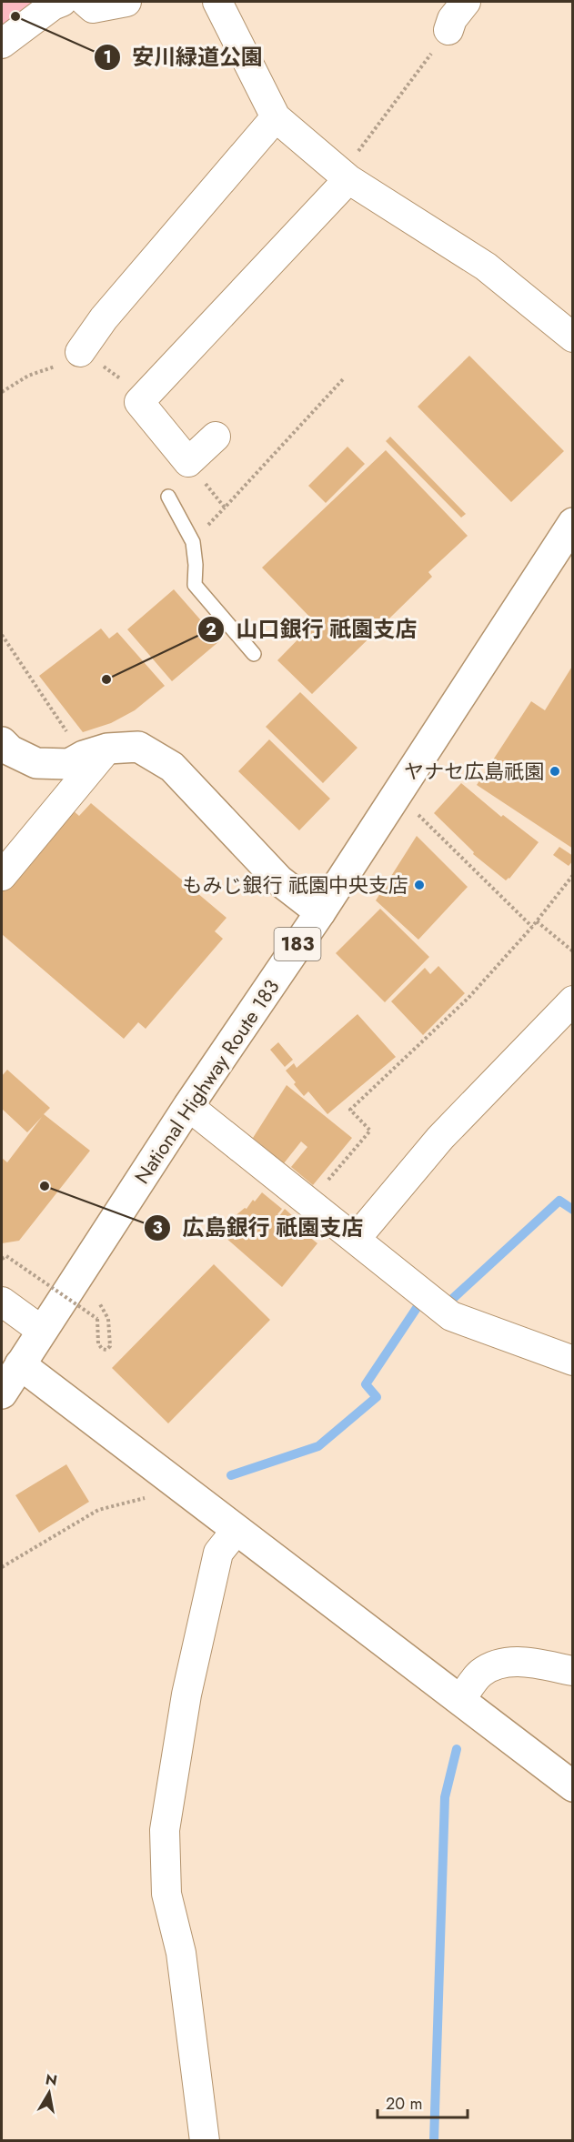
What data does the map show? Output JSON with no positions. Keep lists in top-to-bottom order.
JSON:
{
  "streets": {
    "main road": ["183", "National Highway Route 183"]
  },
  "places": [
    "安川緑道公園",
    "山口銀行 祇園支店",
    "ヤナセ広島祇園",
    "もみじ銀行 祇園中央支店",
    "広島銀行 祇園支店"
  ],
  "scale_bar": "20 m",
  "north": "top"
}
